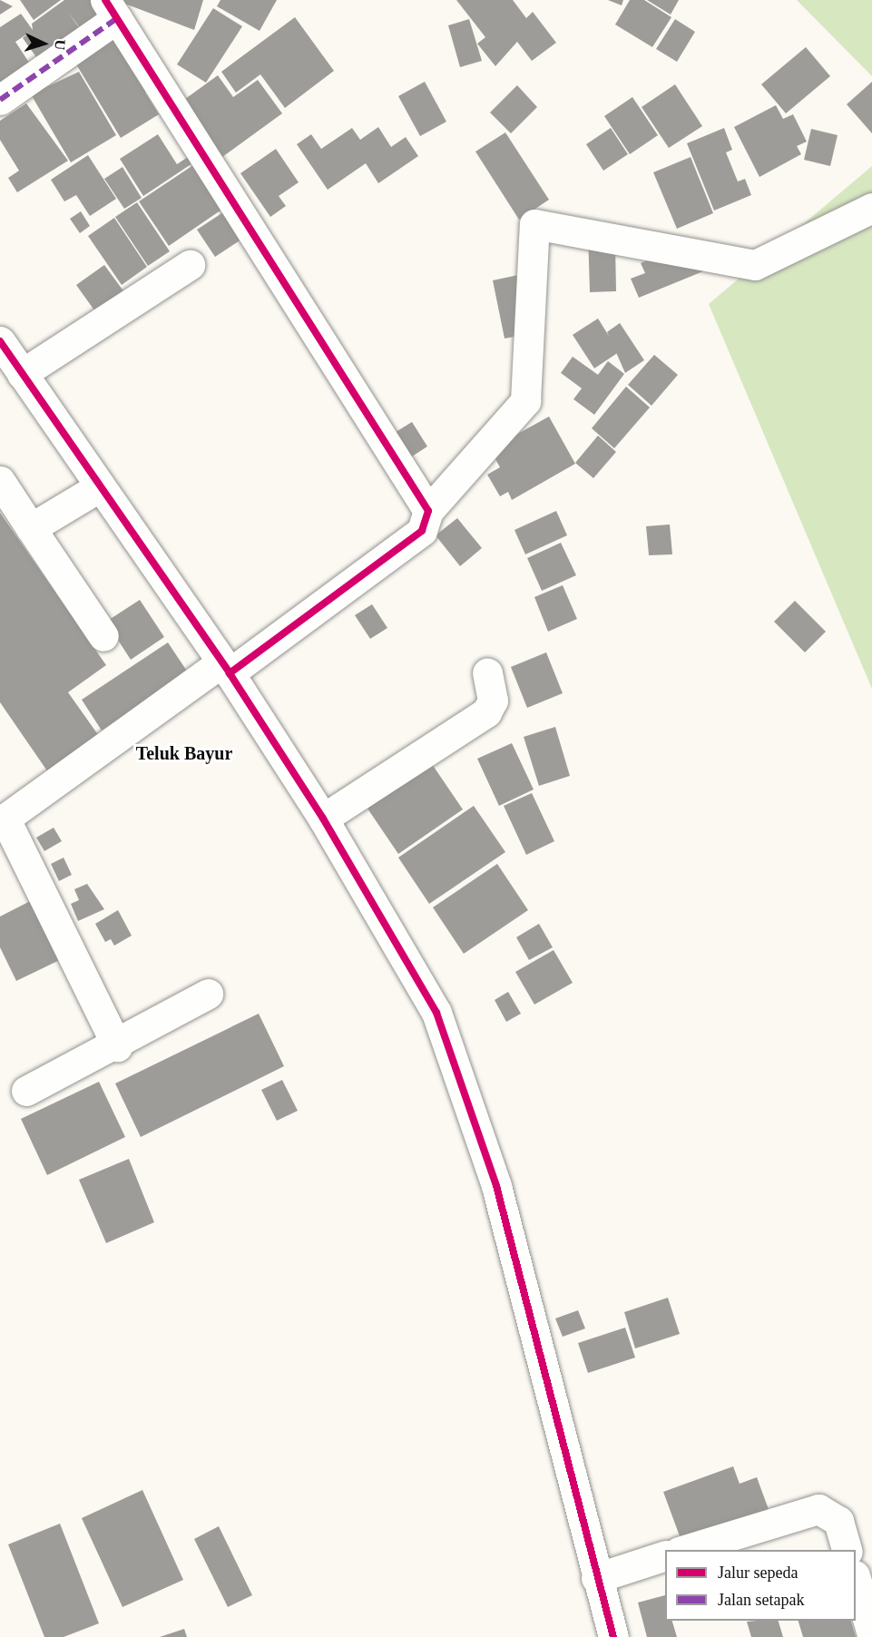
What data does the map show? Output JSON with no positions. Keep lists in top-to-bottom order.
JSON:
{
  "districts": ["Teluk Bayur"],
  "legend": ["Jalur sepeda", "Jalan setapak"],
  "north": "right"
}
